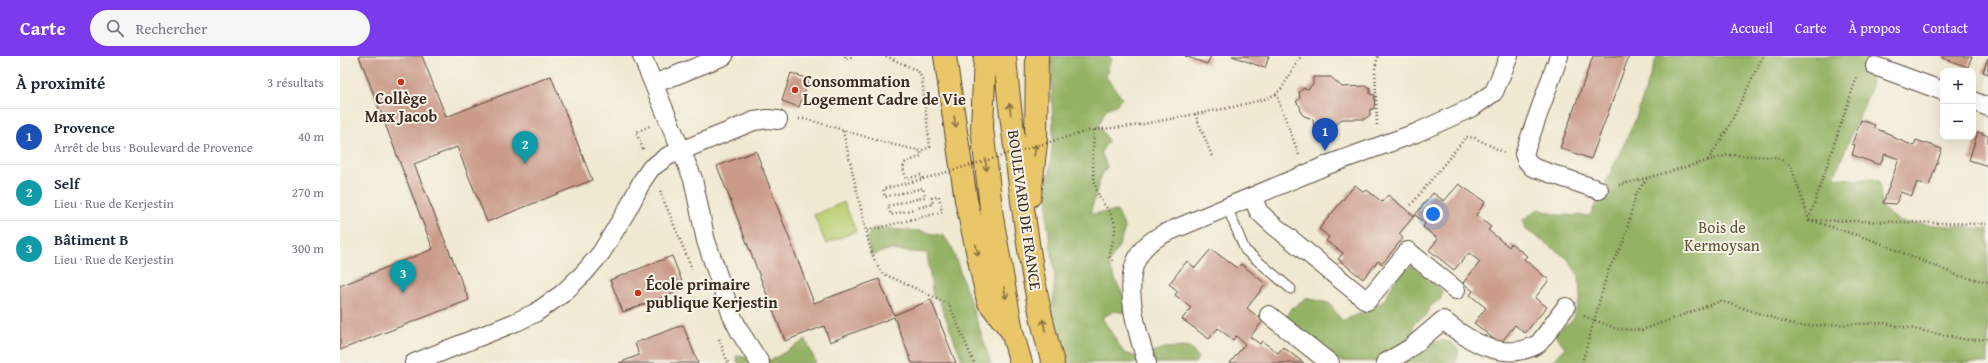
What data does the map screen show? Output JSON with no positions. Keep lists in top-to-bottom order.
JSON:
{
  "streets": {
    "main road": ["BOULEVARD DE FRANCE"]
  },
  "parks": ["Bois de Kermoysan"],
  "places": ["Collège Max Jacob", "Consommation Logement Cadre de Vie", "École primaire publique Kerjestin"],
  "page": {
    "header": "Carte",
    "search": "Rechercher",
    "nav": [
      "Accueil",
      "Carte",
      "À propos",
      "Contact"
    ],
    "heading": ["À proximité", "3 résultats"],
    "map_buttons": ["+", "−"],
    "list": [
      {
        "mark": "1",
        "name": "Provence",
        "note": "Arrêt de bus · Boulevard de Provence",
        "value": "40 m"
      },
      {
        "mark": "2",
        "name": "Self",
        "note": "Lieu · Rue de Kerjestin",
        "value": "270 m"
      },
      {
        "mark": "3",
        "name": "Bâtiment B",
        "note": "Lieu · Rue de Kerjestin",
        "value": "300 m"
      }
    ],
    "pins": ["1", "2", "3"]
  }
}
